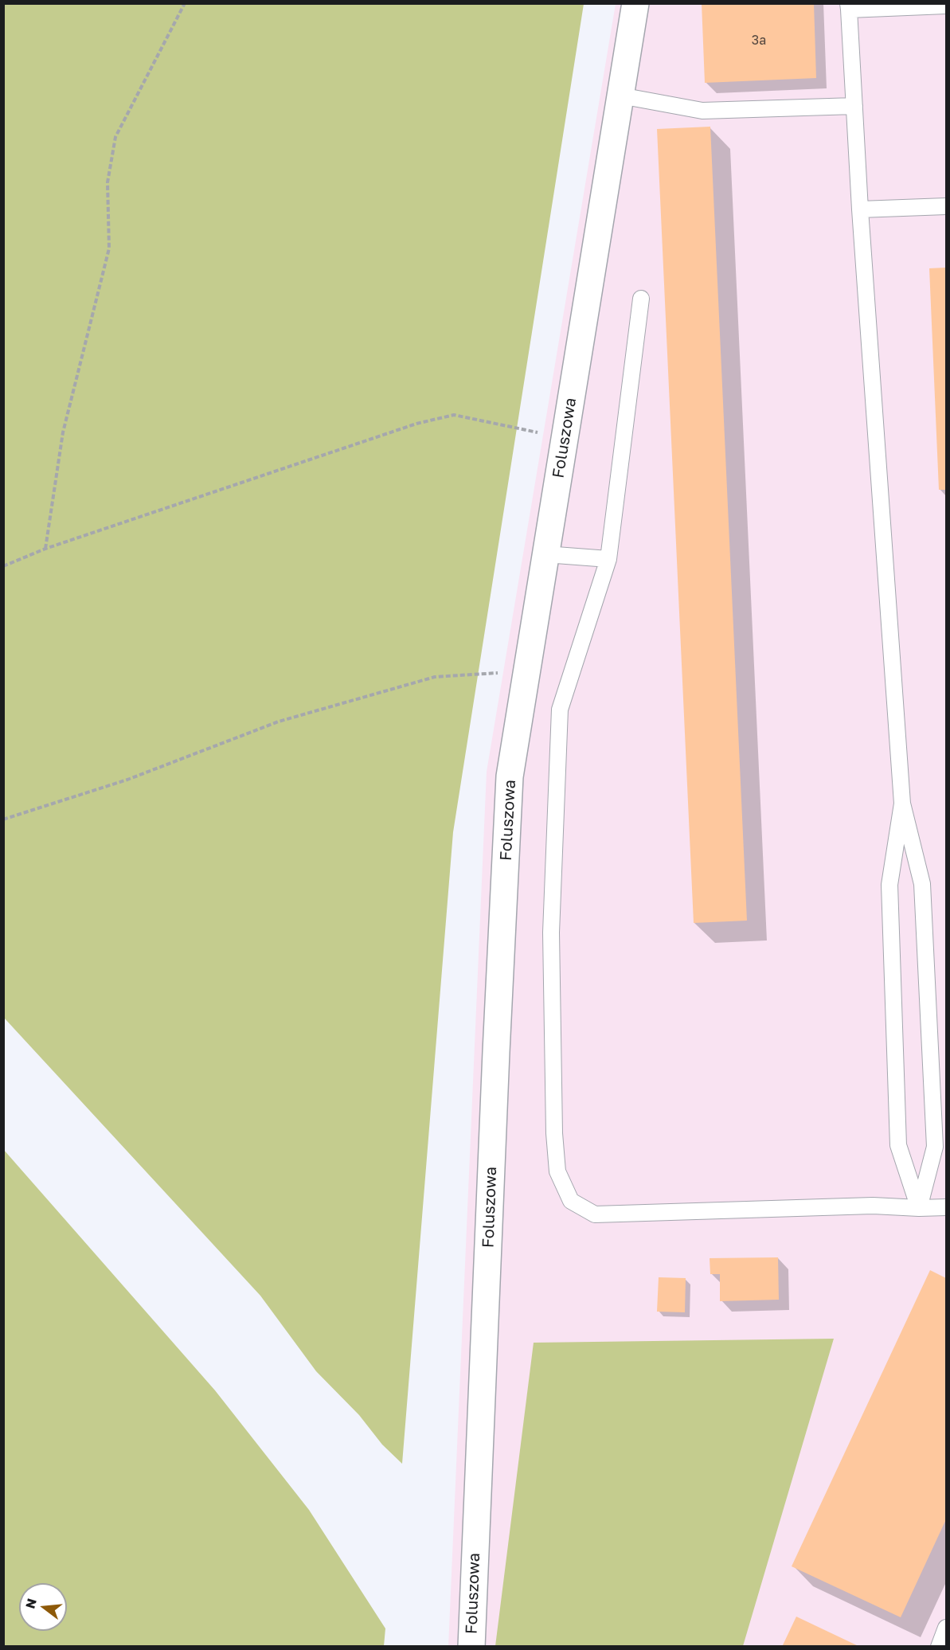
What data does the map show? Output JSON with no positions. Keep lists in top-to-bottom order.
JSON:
{
  "streets": {
    "street": ["Foluszowa"]
  },
  "house_numbers": ["3a"],
  "north": "left"
}
